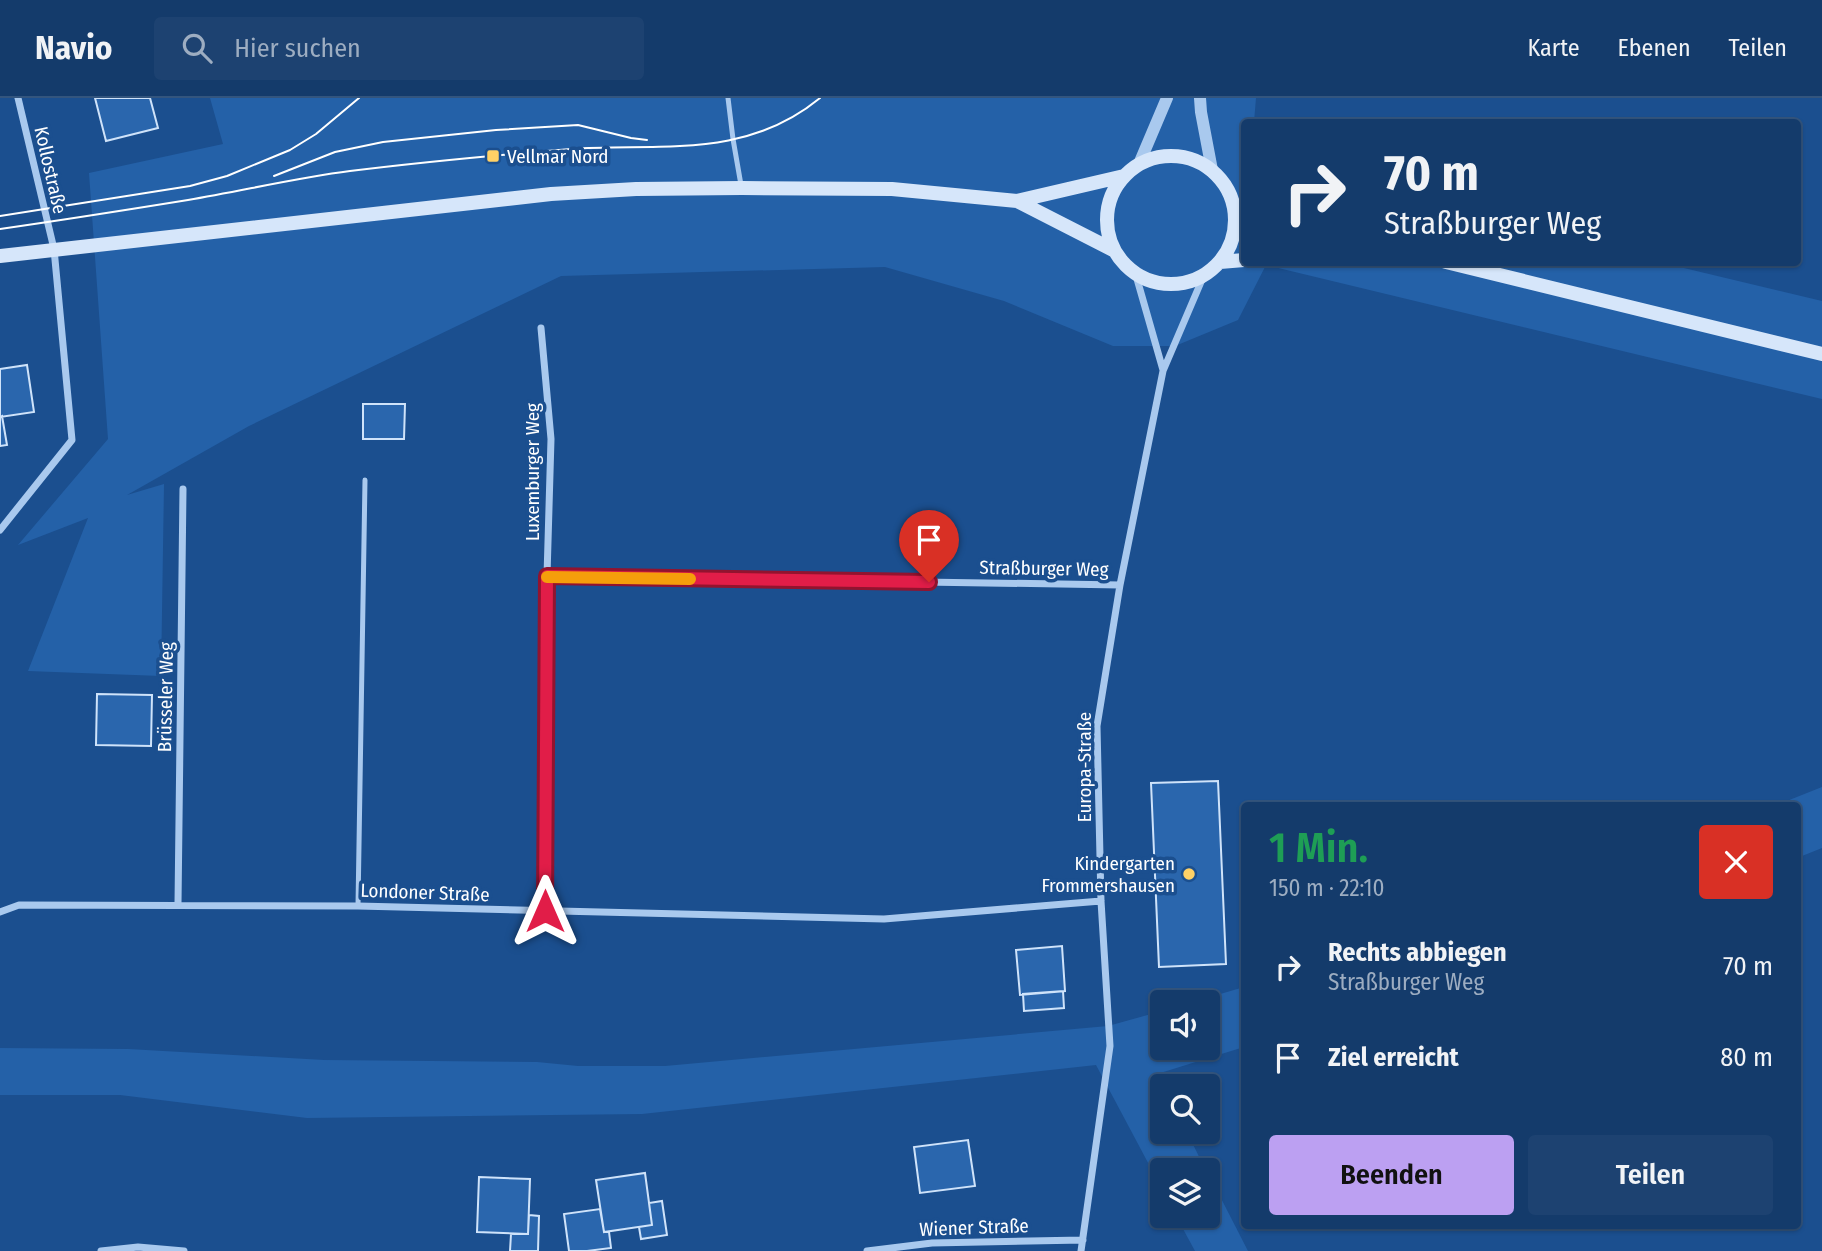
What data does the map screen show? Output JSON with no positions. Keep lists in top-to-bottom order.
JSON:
{
  "streets": {
    "street": [
      "Kollostraße",
      "Luxemburger Weg",
      "Straßburger Weg",
      "Brüsseler Weg",
      "Europa-Straße",
      "Londoner Straße",
      "Wiener Straße"
    ]
  },
  "crossings": [
    ["Luxemburger Weg", "Straßburger Weg"],
    ["Luxemburger Weg", "Londoner Straße"],
    ["Straßburger Weg", "Europa-Straße"],
    ["Brüsseler Weg", "Londoner Straße"],
    ["Europa-Straße", "Londoner Straße"],
    ["Europa-Straße", "Wiener Straße"]
  ],
  "places": {
    "transit": ["Vellmar Nord"],
    "other": ["Kindergarten Frommershausen"]
  },
  "page": {
    "header": "Navio",
    "search": "Hier suchen",
    "nav": ["Karte", "Ebenen", "Teilen"],
    "turn": ["70 m", "Straßburger Weg"],
    "heading": ["1 Min.", "150 m · 22:10"],
    "list": [
      {
        "name": "Rechts abbiegen",
        "note": "Straßburger Weg",
        "value": "70 m"
      },
      {
        "name": "Ziel erreicht",
        "value": "80 m"
      }
    ],
    "buttons": ["Beenden", "Teilen"]
  }
}
